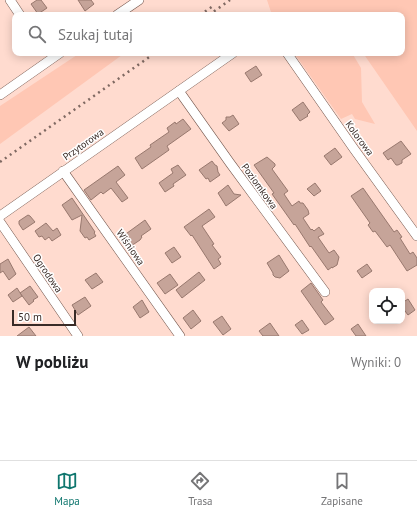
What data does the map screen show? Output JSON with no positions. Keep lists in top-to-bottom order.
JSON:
{
  "streets": {
    "street": [
      "Kolorowa",
      "Przytorowa",
      "Poziomkowa",
      "Wiśniowa",
      "Ogrodowa"
    ]
  },
  "crossings": [
    ["Przytorowa", "Poziomkowa"],
    ["Przytorowa", "Wiśniowa"]
  ],
  "scale_bar": "50 m",
  "page": {
    "search": "Szukaj tutaj",
    "scale": "50 m",
    "heading": ["W pobliżu", "Wyniki: 0"],
    "nav": ["Mapa", "Trasa", "Zapisane"]
  }
}
